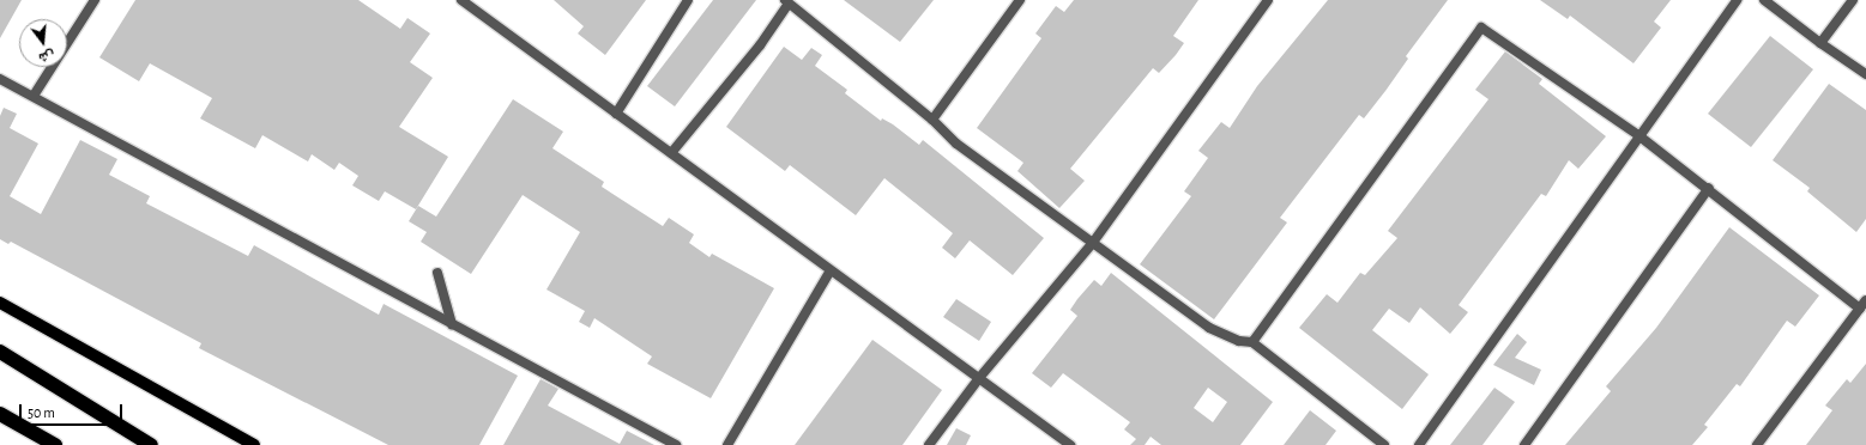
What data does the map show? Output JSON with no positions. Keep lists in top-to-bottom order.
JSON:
{
  "scale_bar": "50 m",
  "north": "bottom"
}
